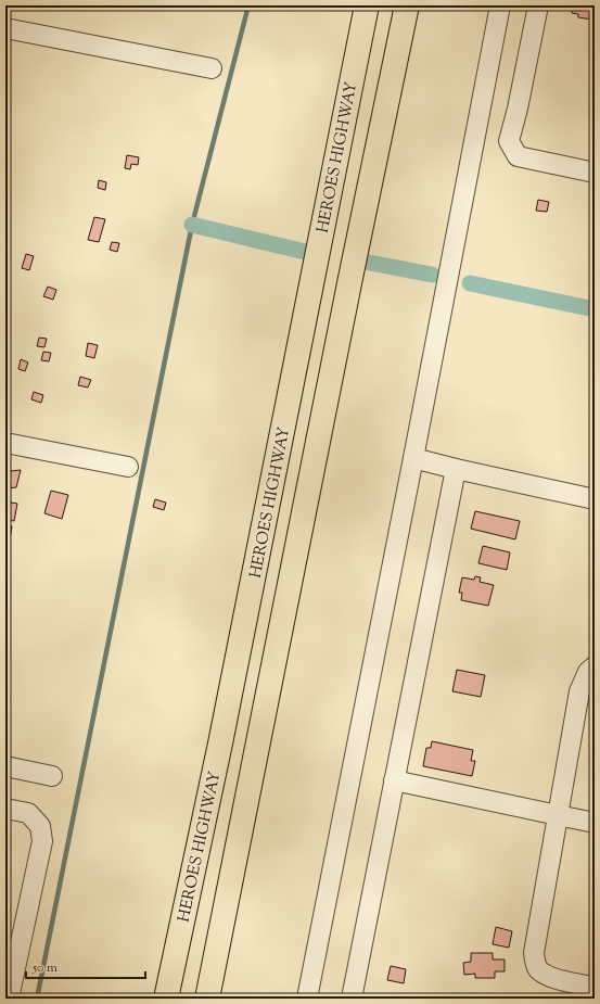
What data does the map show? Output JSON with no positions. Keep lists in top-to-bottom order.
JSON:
{
  "streets": {
    "main road": ["HEROES HIGHWAY"]
  },
  "scale_bar": "50 m"
}
